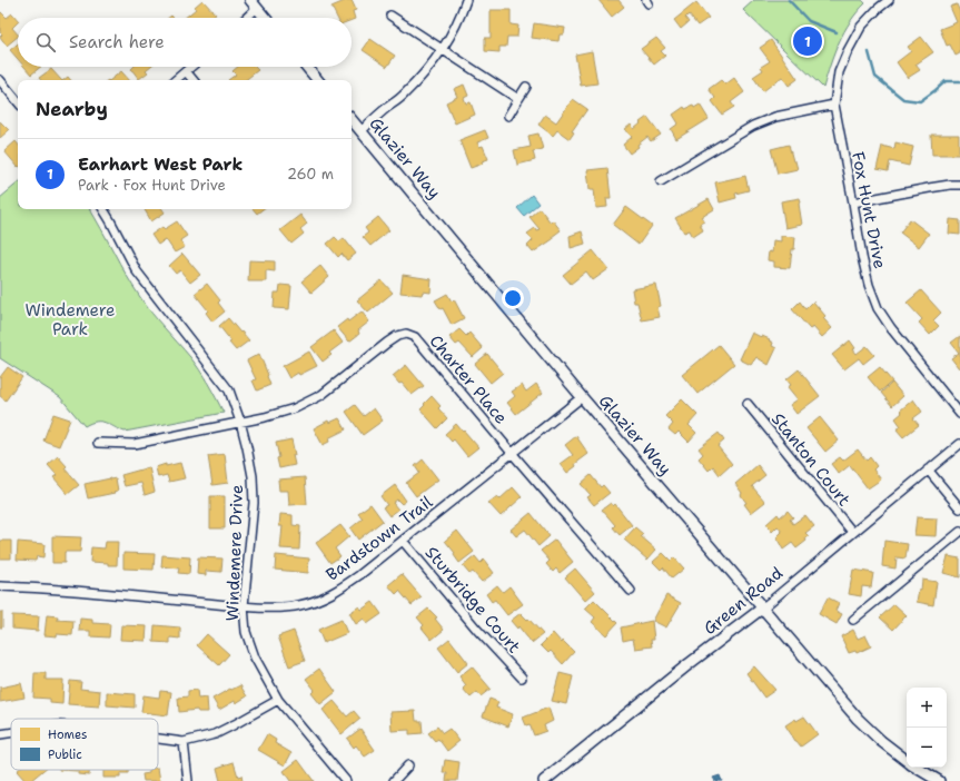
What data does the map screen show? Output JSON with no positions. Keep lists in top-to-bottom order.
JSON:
{
  "streets": {
    "street": [
      "Glazier Way",
      "Fox Hunt Drive",
      "Charter Place",
      "Stanton Court",
      "Bardstown Trail",
      "Windemere Drive",
      "Sturbridge Court",
      "Green Road"
    ]
  },
  "crossings": [
    ["Glazier Way", "Bardstown Trail"],
    ["Glazier Way", "Green Road"],
    ["Charter Place", "Bardstown Trail"],
    ["Charter Place", "Windemere Drive"],
    ["Stanton Court", "Green Road"],
    ["Bardstown Trail", "Windemere Drive"],
    ["Bardstown Trail", "Sturbridge Court"]
  ],
  "parks": ["Windemere Park"],
  "legend": ["Homes", "Public"],
  "page": {
    "search": "Search here",
    "pins": "1",
    "heading": "Nearby",
    "list": [
      {
        "mark": "1",
        "name": "Earhart West Park",
        "note": "Park · Fox Hunt Drive",
        "value": "260 m"
      }
    ],
    "map_buttons": ["+", "−"]
  }
}
